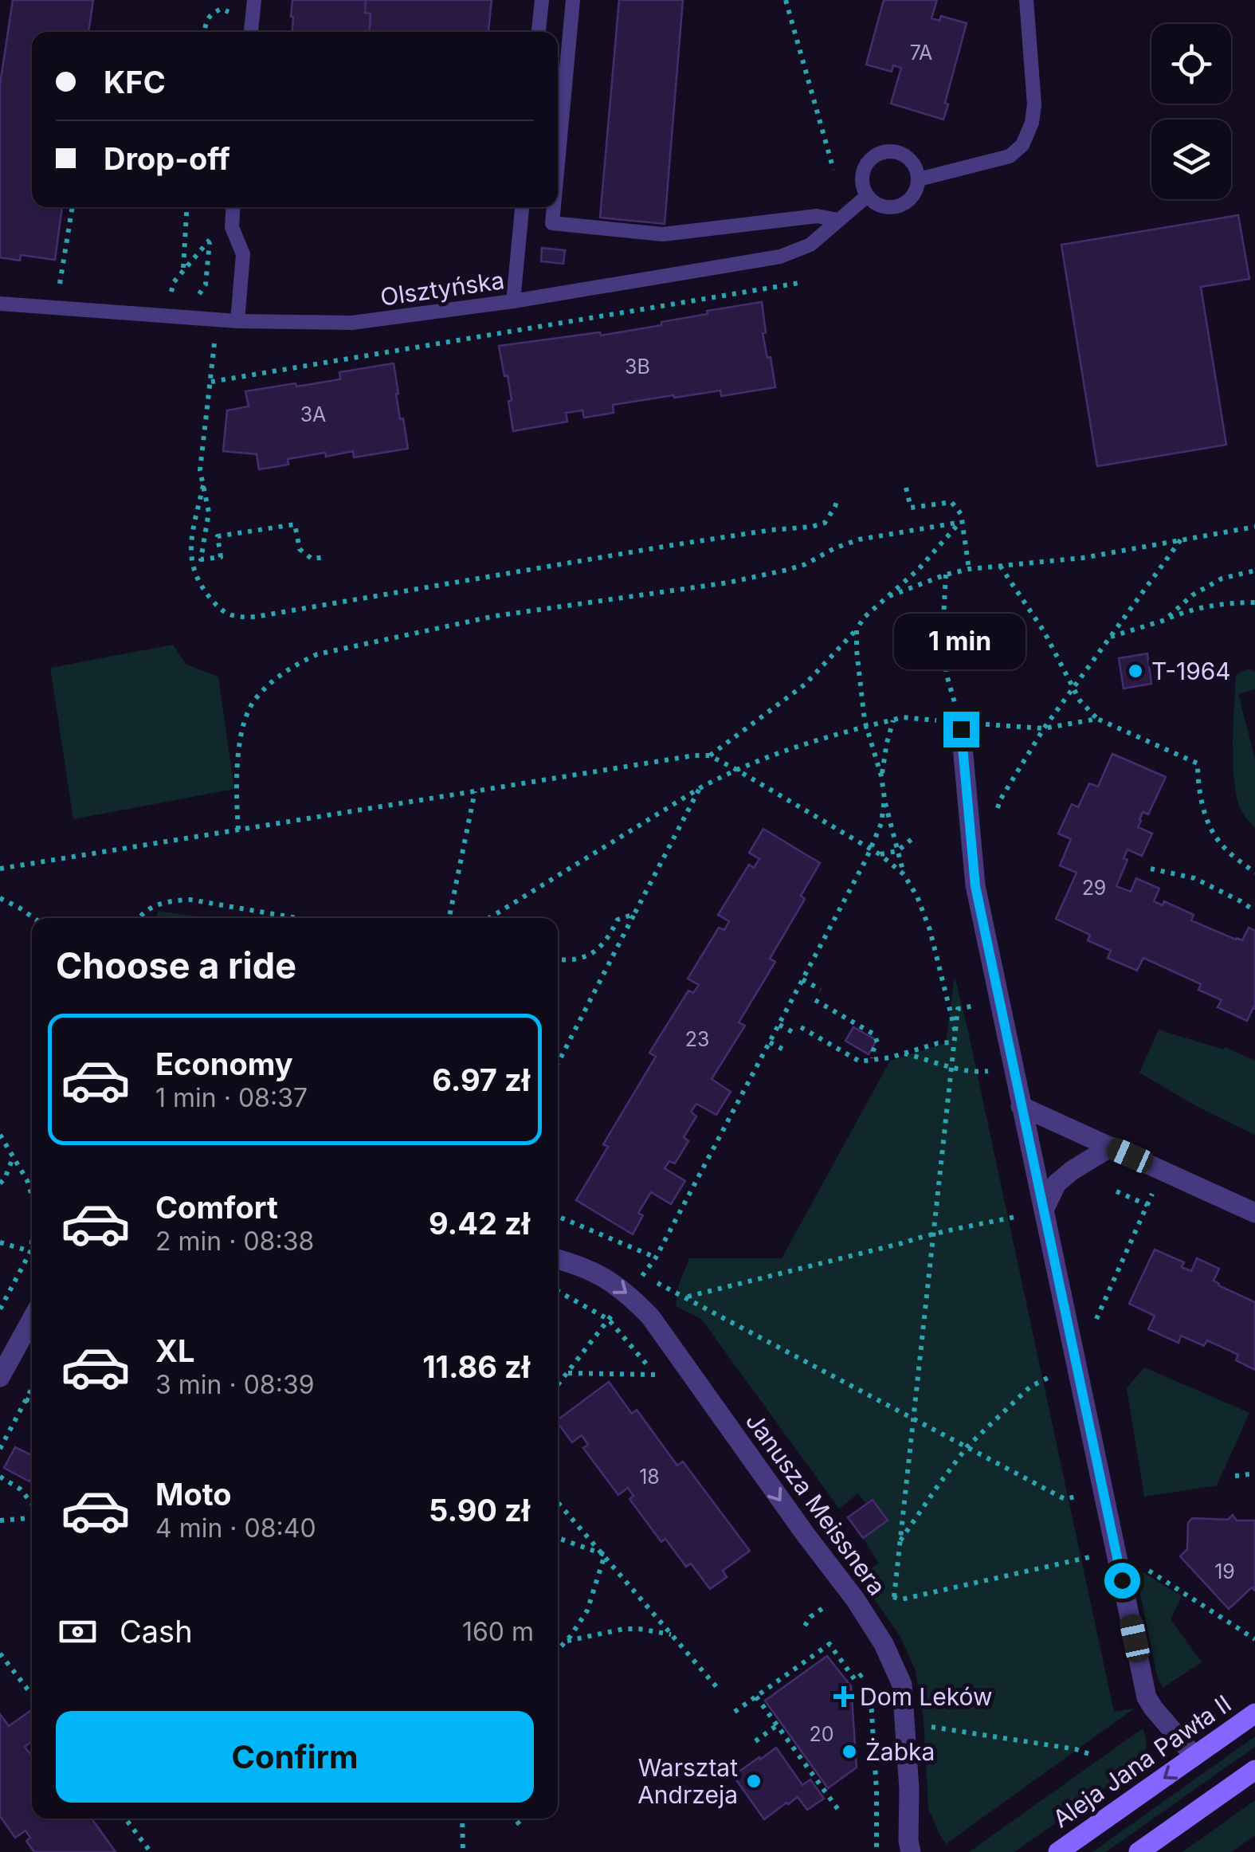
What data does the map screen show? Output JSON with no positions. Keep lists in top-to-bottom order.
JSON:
{
  "streets": {
    "main road": ["Aleja Jana Pawła II"],
    "street": ["Janusza Meissnera"],
    "lane": ["Olsztyńska"]
  },
  "one_way": ["Janusza Meissnera"],
  "places": {
    "other": ["T-1964", "Żabka", "Warsztat Andrzeja"],
    "health": ["Dom Leków"]
  },
  "house_numbers": [
    "7A",
    "3B",
    "3A",
    "29",
    "23",
    "18",
    "19",
    "20"
  ],
  "page": {
    "banner": ["KFC", "Drop-off"],
    "bubble": "1 min",
    "heading": "Choose a ride",
    "list": [
      {
        "name": "Economy",
        "note": "1 min · 08:37",
        "value": "6.97 zł"
      },
      {
        "name": "Comfort",
        "note": "2 min · 08:38",
        "value": "9.42 zł"
      },
      {
        "name": "XL",
        "note": "3 min · 08:39",
        "value": "11.86 zł"
      },
      {
        "name": "Moto",
        "note": "4 min · 08:40",
        "value": "5.90 zł"
      }
    ],
    "pay": ["Cash", "160 m"],
    "buttons": "Confirm"
  }
}
